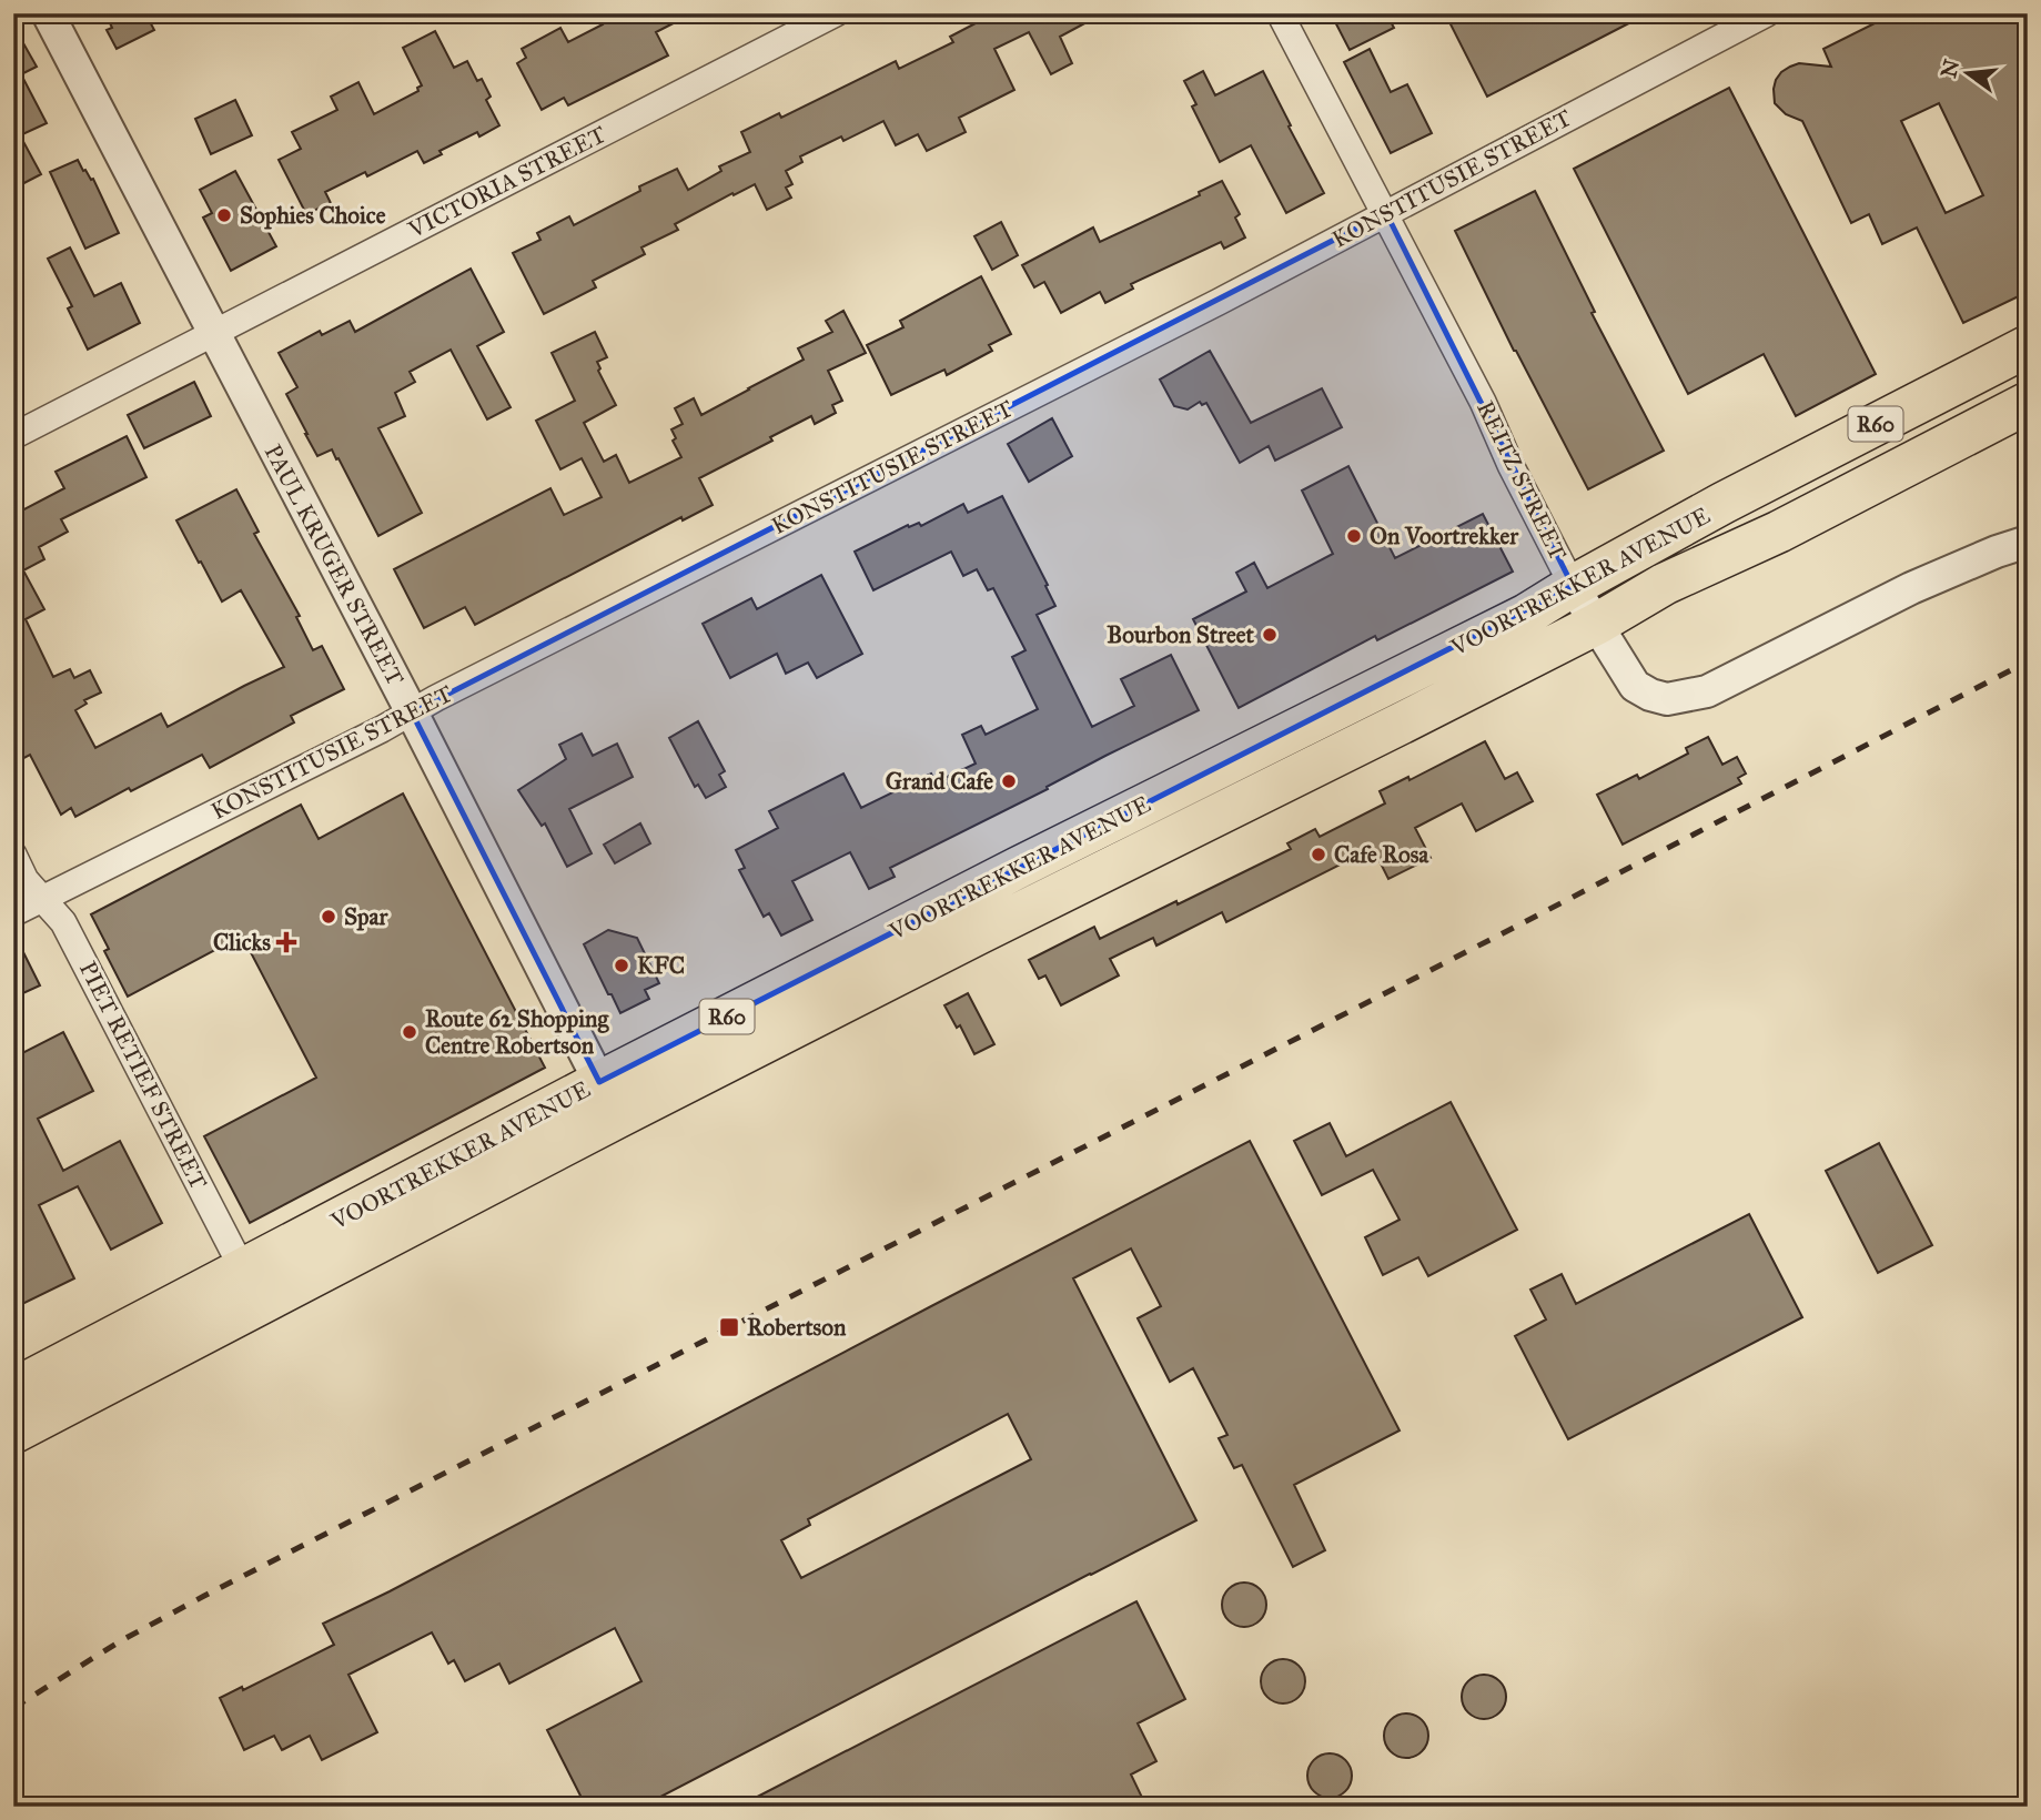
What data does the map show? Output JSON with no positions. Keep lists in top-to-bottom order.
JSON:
{
  "streets": {
    "main road": ["R60", "VOORTREKKER AVENUE"],
    "street": [
      "KONSTITUSIE STREET",
      "VICTORIA STREET",
      "REITZ STREET",
      "PAUL KRUGER STREET",
      "PIET RETIEF STREET"
    ]
  },
  "crossings": [
    ["KONSTITUSIE STREET", "REITZ STREET"],
    ["KONSTITUSIE STREET", "PAUL KRUGER STREET"],
    ["KONSTITUSIE STREET", "PIET RETIEF STREET"],
    ["VICTORIA STREET", "PAUL KRUGER STREET"],
    ["REITZ STREET", "VOORTREKKER AVENUE"],
    ["PAUL KRUGER STREET", "VOORTREKKER AVENUE"],
    ["VOORTREKKER AVENUE", "PIET RETIEF STREET"]
  ],
  "places": {
    "other": [
      "Sophies Choice",
      "On Voortrekker",
      "Bourbon Street",
      "Grand Cafe",
      "Cafe Rosa",
      "Spar",
      "KFC",
      "Route 62 Shopping Centre Robertson"
    ],
    "health": ["Clicks"],
    "transit": ["Robertson"]
  },
  "north": "left"
}
